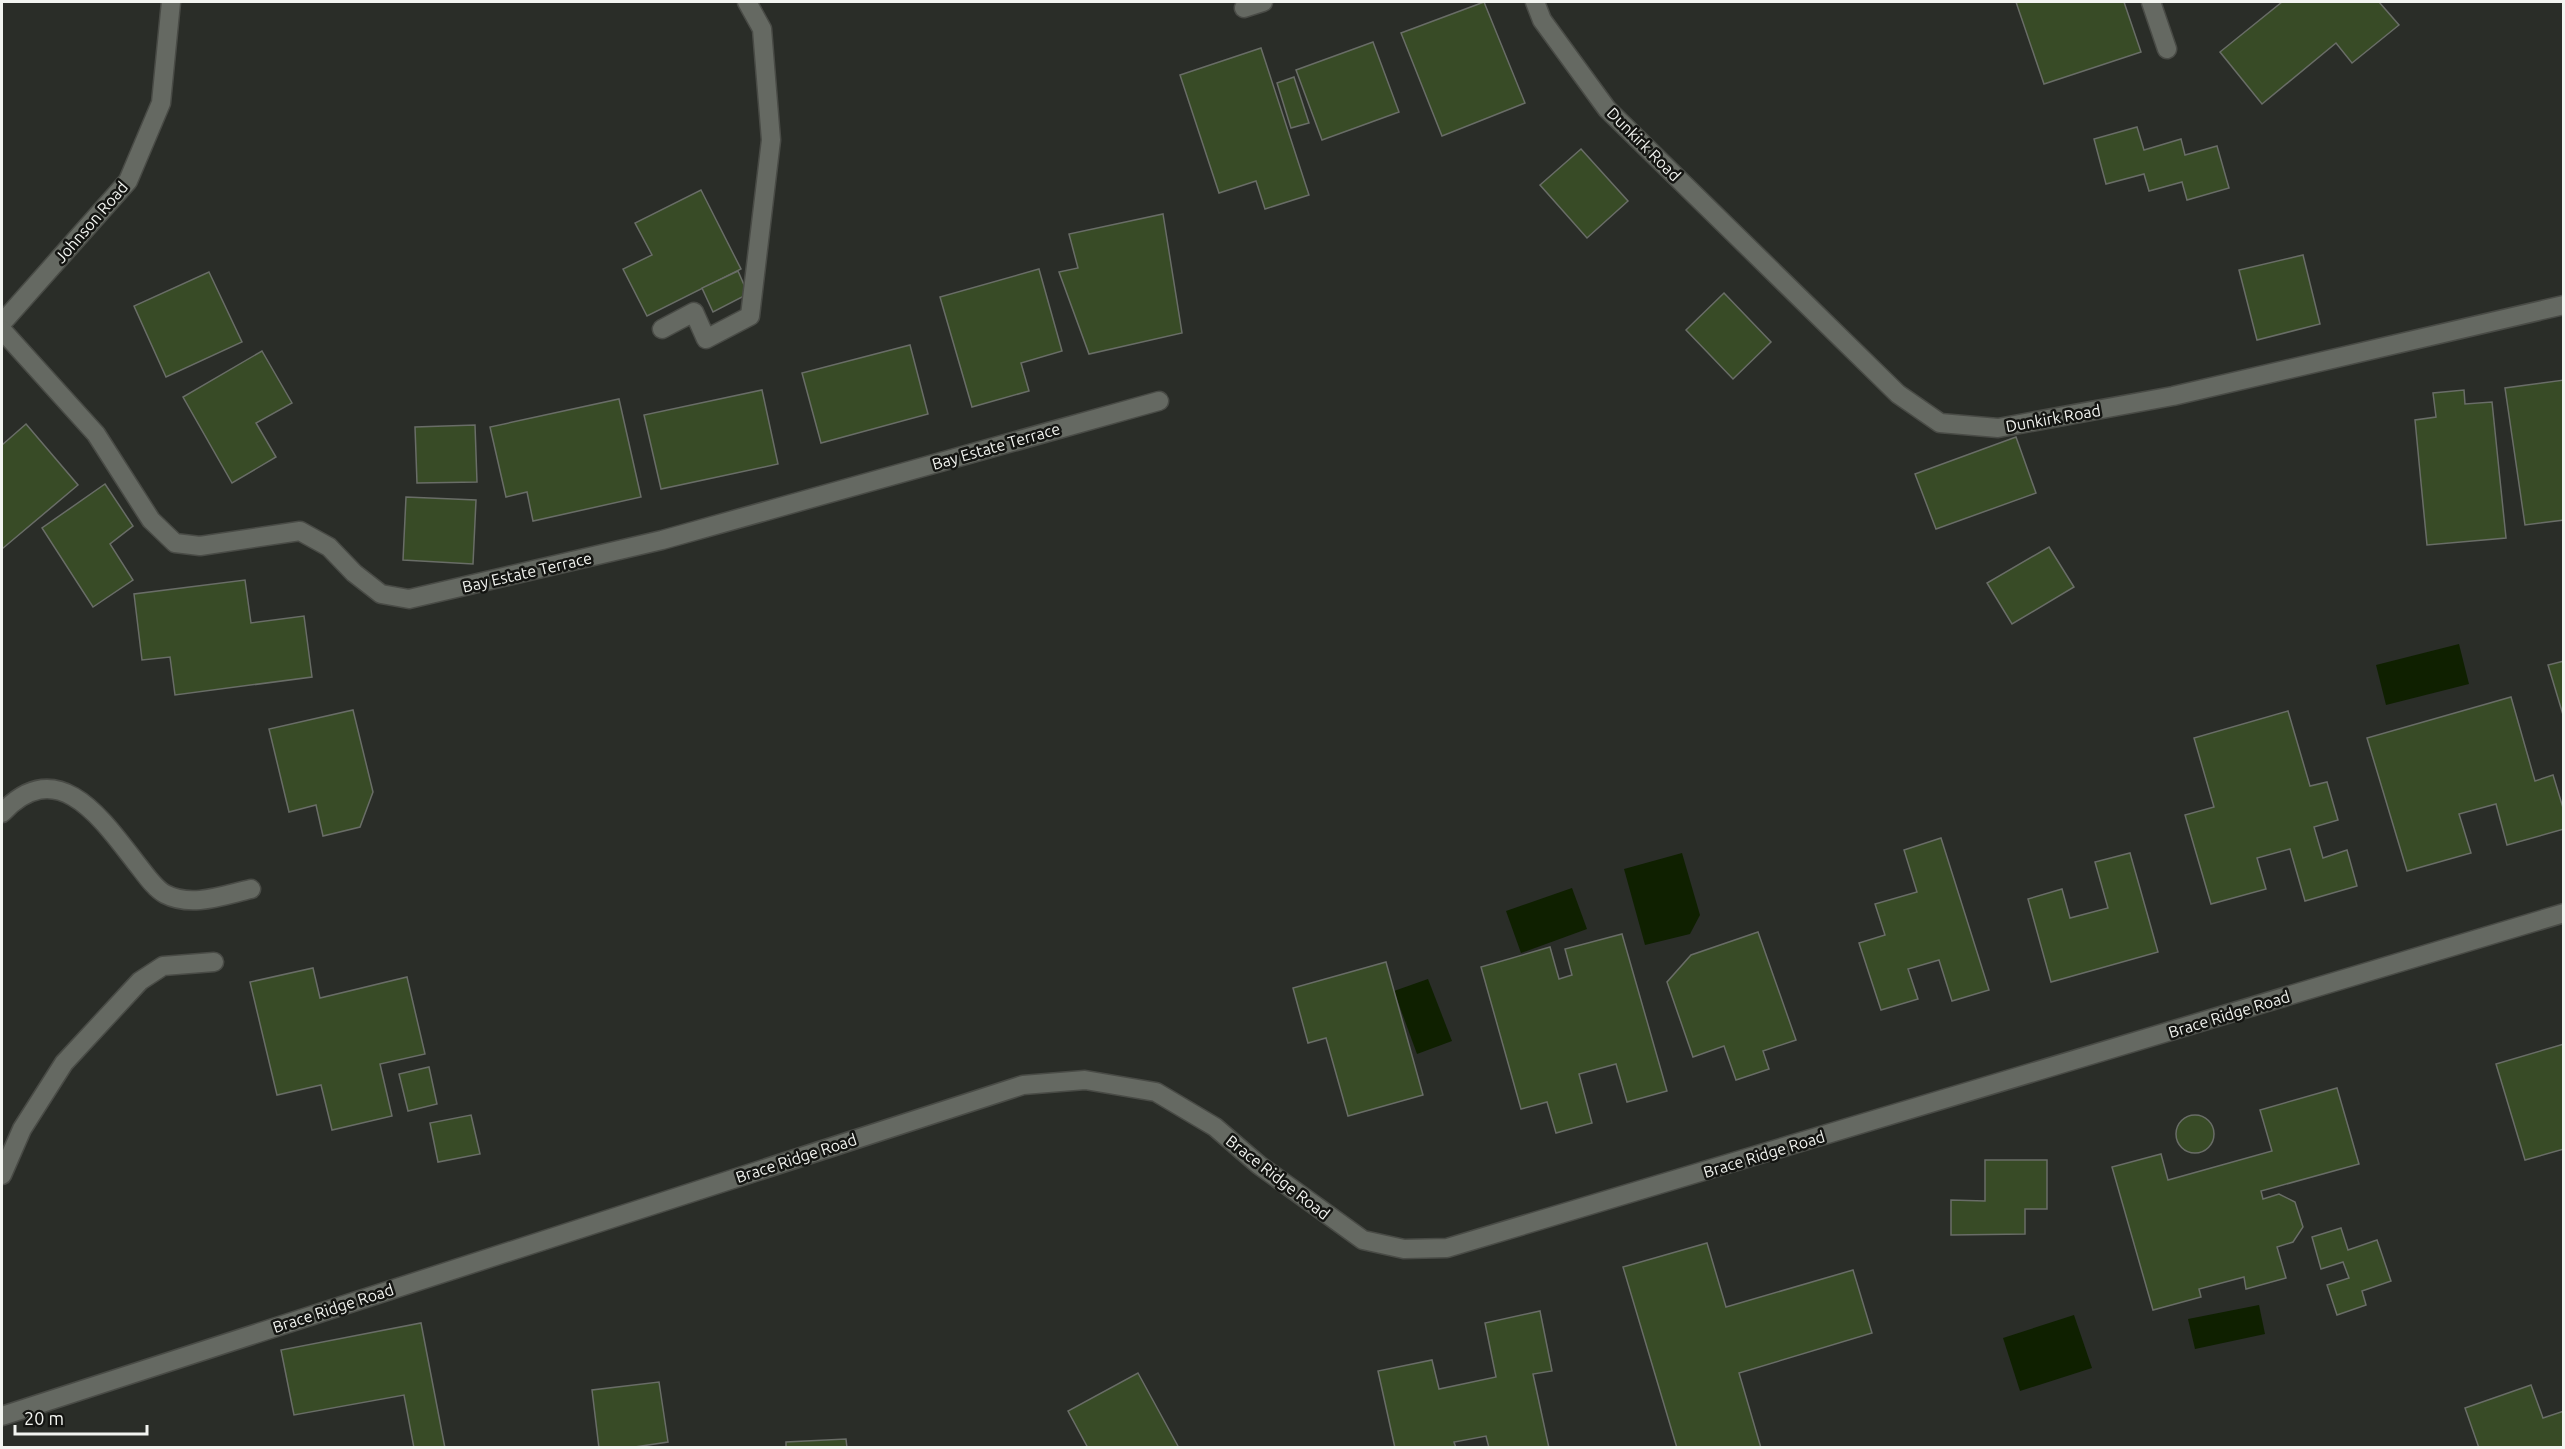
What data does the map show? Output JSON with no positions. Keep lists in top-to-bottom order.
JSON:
{
  "streets": {
    "street": [
      "Dunkirk Road",
      "Johnson Road",
      "Bay Estate Terrace",
      "Brace Ridge Road"
    ]
  },
  "scale_bar": "20 m"
}
